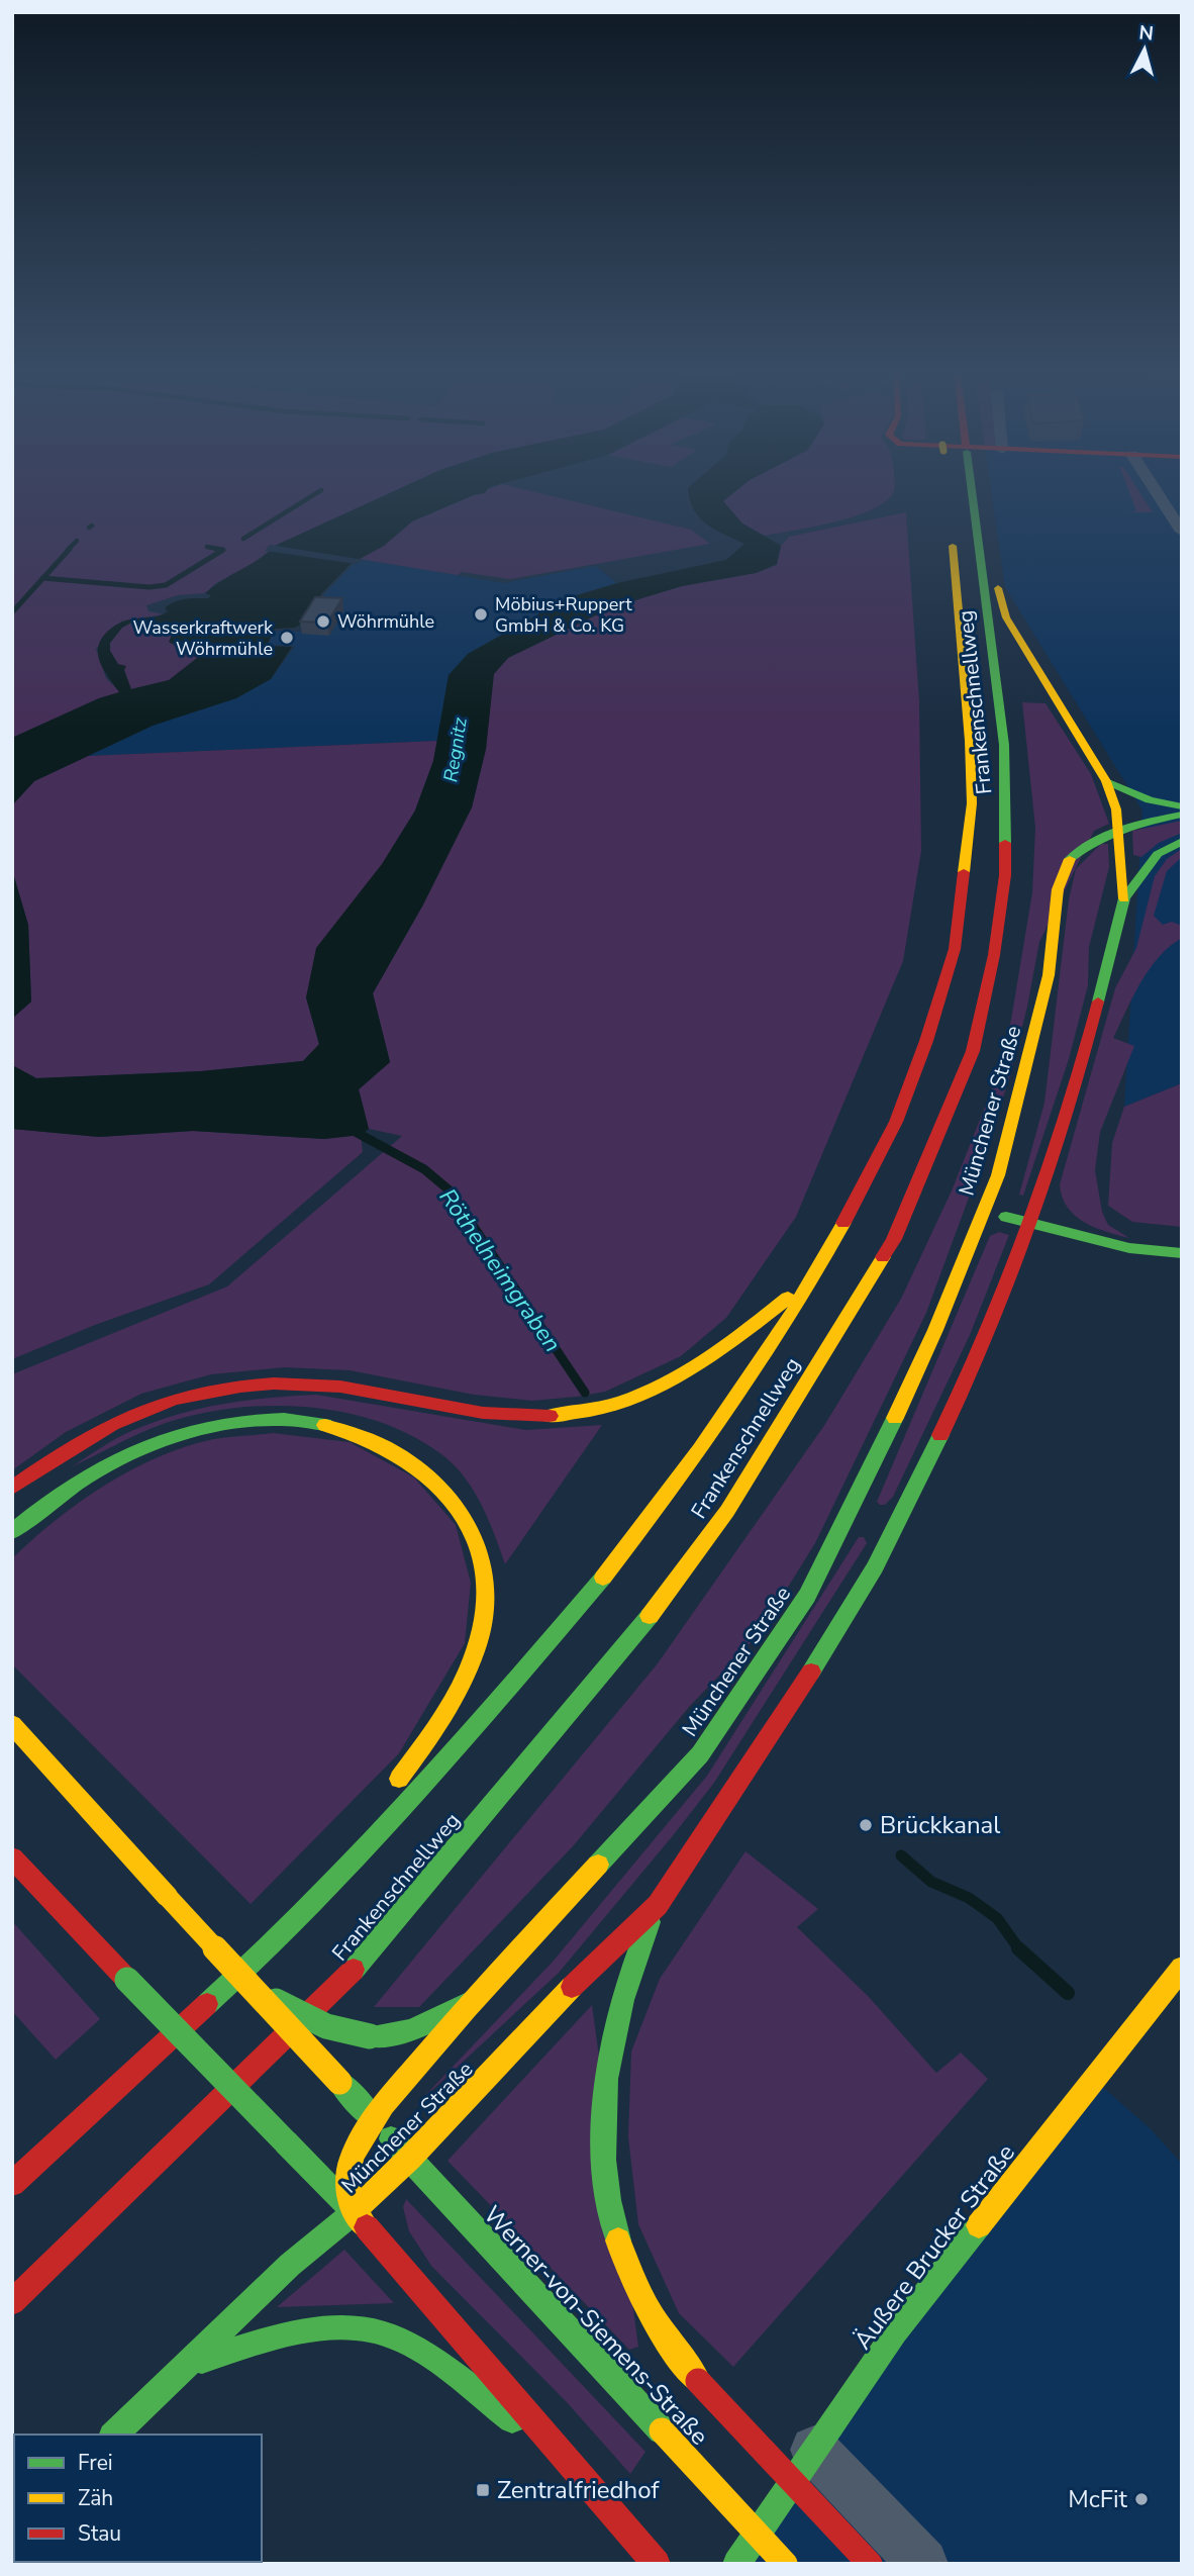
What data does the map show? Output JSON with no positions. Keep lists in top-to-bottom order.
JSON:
{
  "streets": {
    "main road": [
      "Frankenschnellweg",
      "Münchener Straße",
      "Äußere Brucker Straße",
      "Werner-von-Siemens-Straße"
    ]
  },
  "crossings": [
    ["Münchener Straße", "Werner-von-Siemens-Straße"]
  ],
  "water": ["Regnitz", "Röthelheimgraben"],
  "places": {
    "other": [
      "Möbius+Ruppert GmbH & Co. KG",
      "Wöhrmühle",
      "Wasserkraftwerk Wöhrmühle",
      "Brückkanal",
      "McFit"
    ],
    "transit": ["Zentralfriedhof"]
  },
  "legend": ["Frei", "Zäh", "Stau"],
  "north": "top"
}
